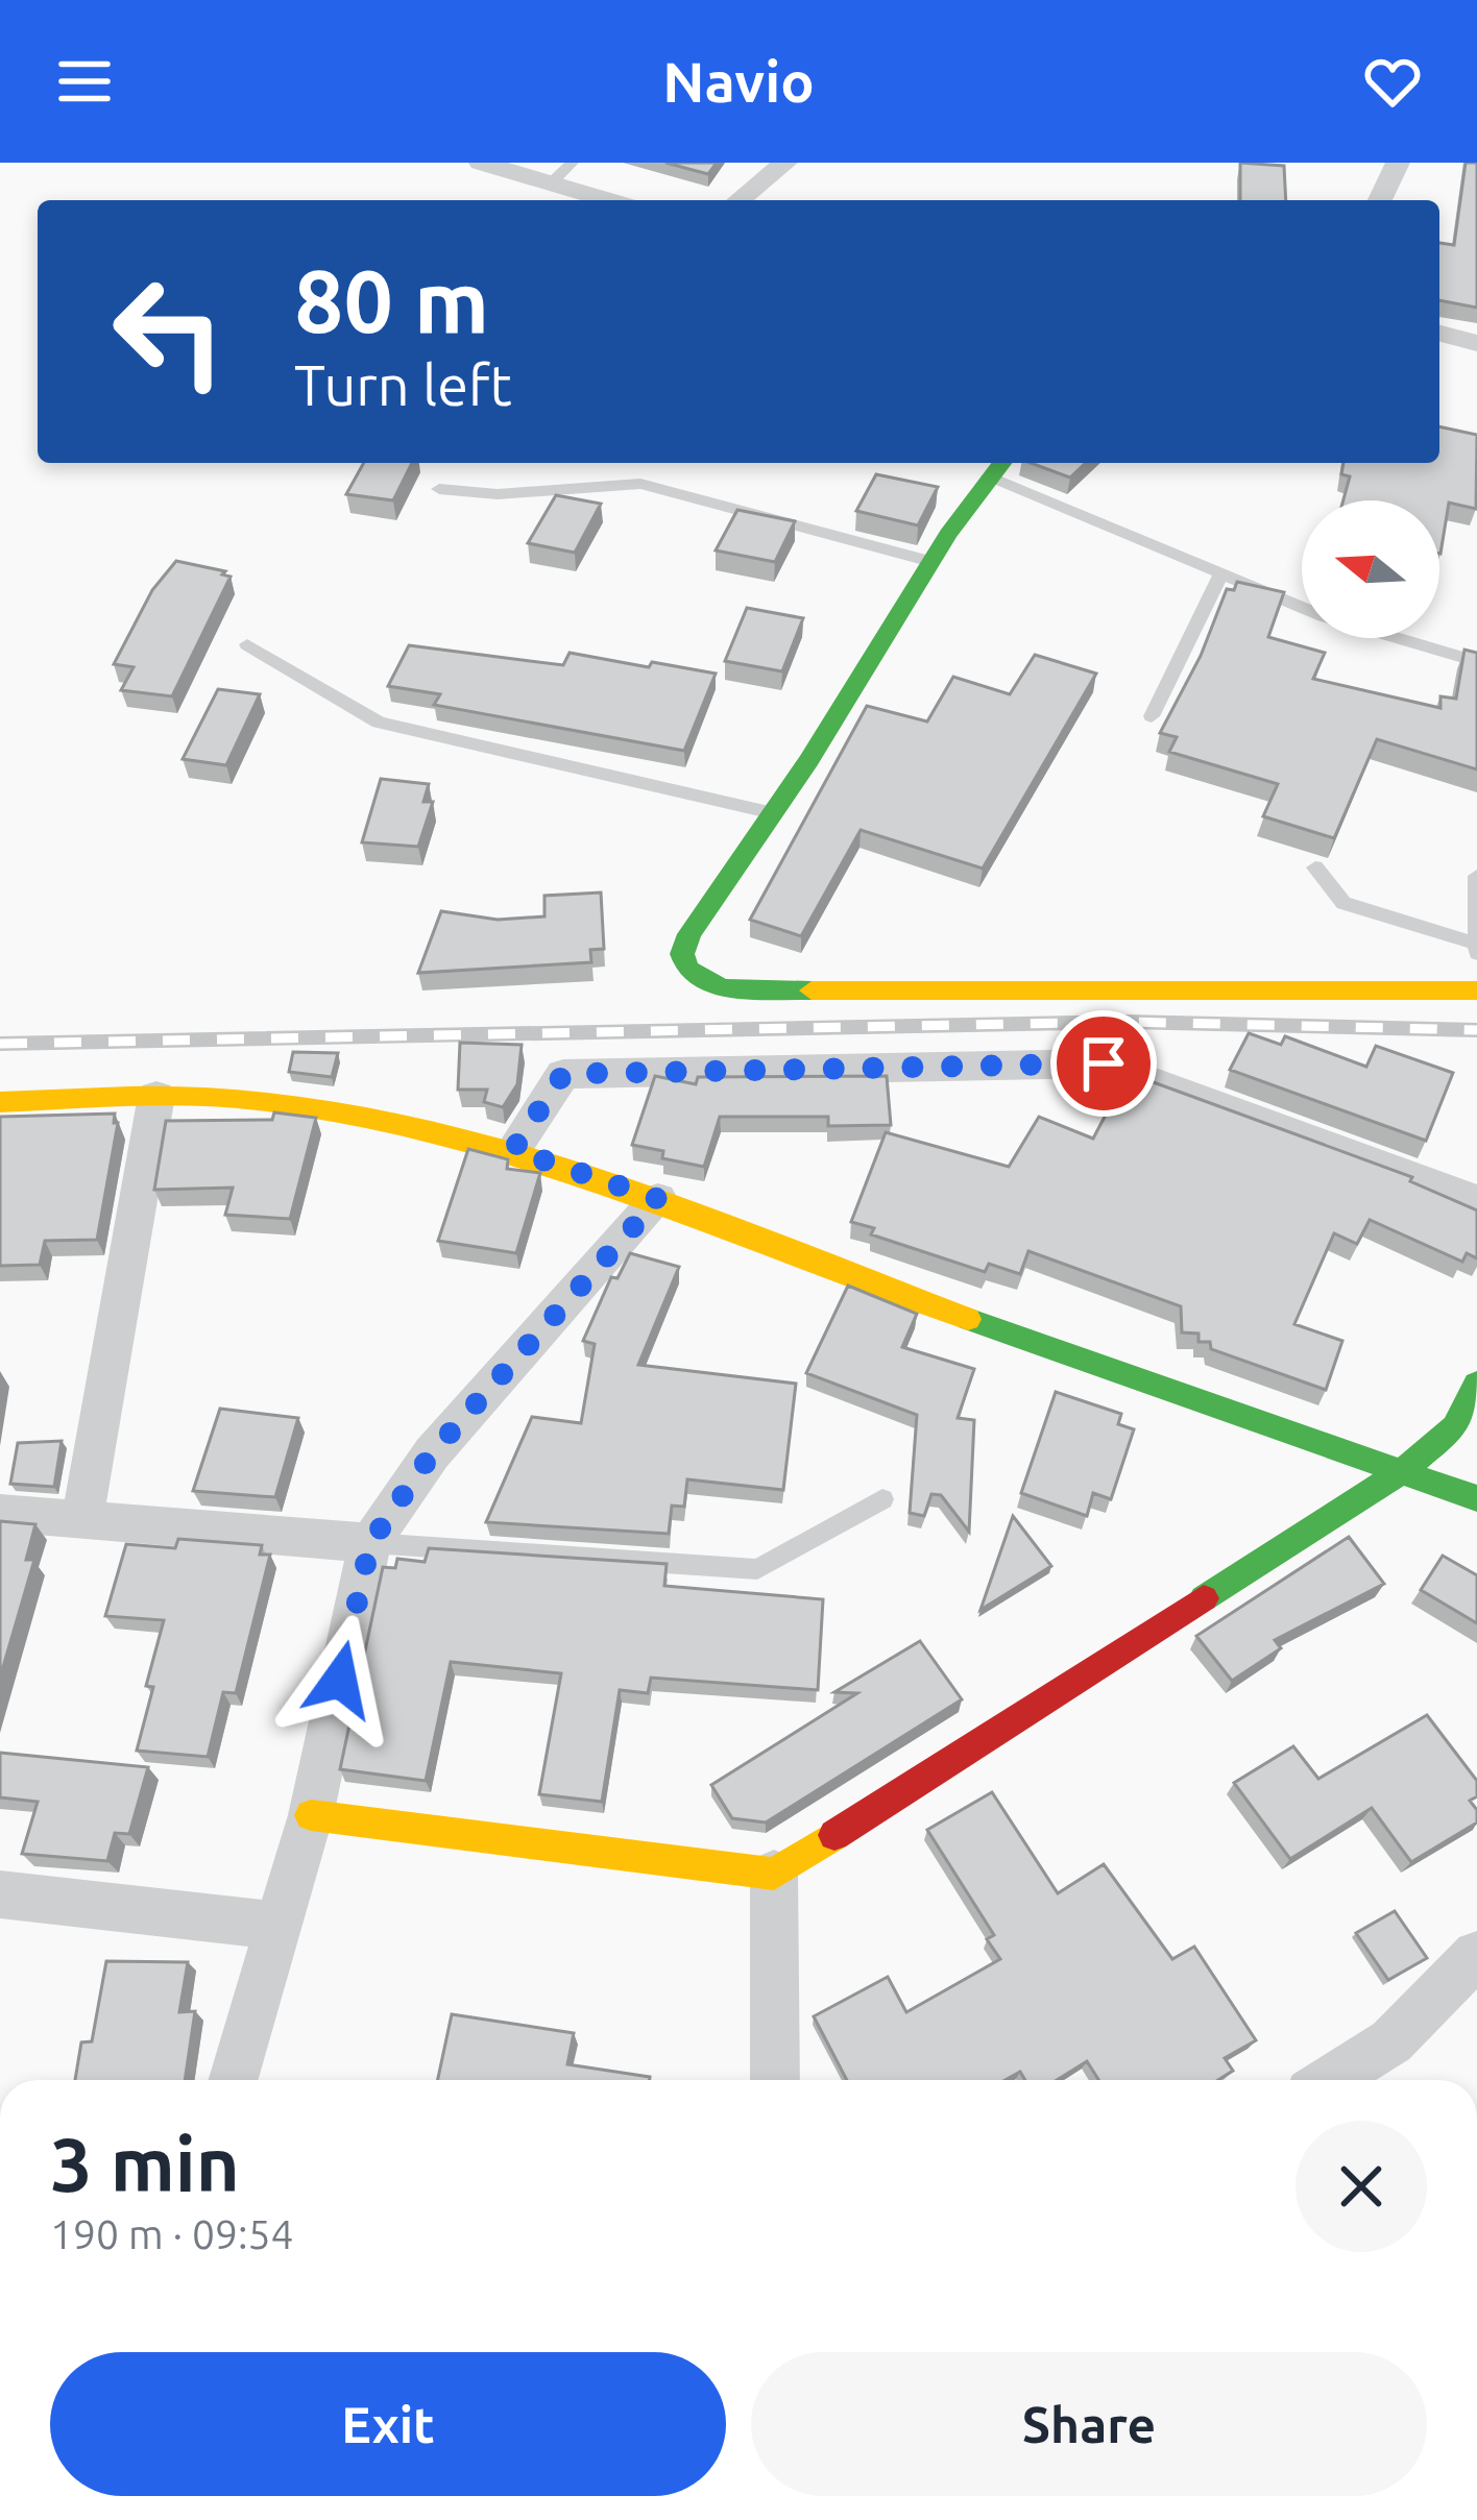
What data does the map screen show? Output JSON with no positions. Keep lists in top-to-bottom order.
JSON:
{
  "north": "left",
  "page": {
    "header": "Navio",
    "turn": ["80 m", "Turn left"],
    "heading": ["3 min", "190 m · 09:54"],
    "buttons": ["Exit", "Share"]
  }
}
